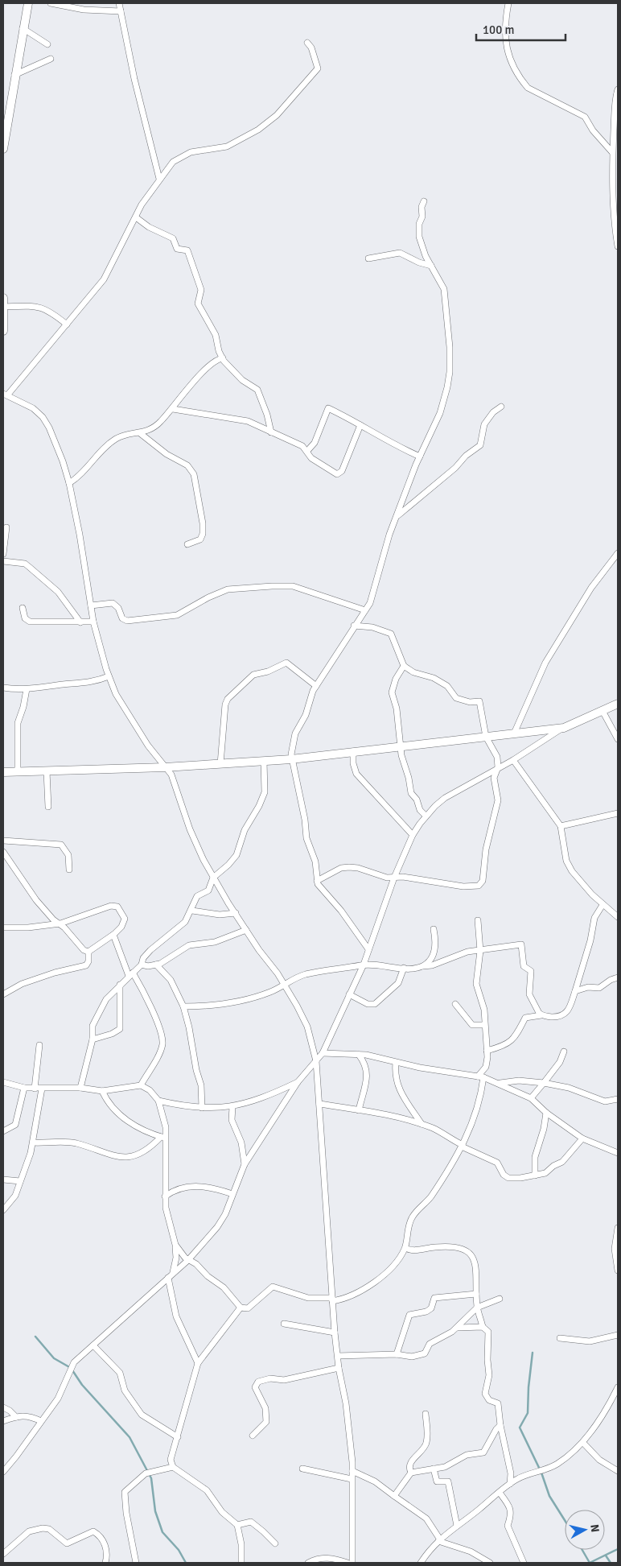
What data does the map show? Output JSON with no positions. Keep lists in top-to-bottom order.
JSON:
{
  "scale_bar": "100 m",
  "north": "right"
}
